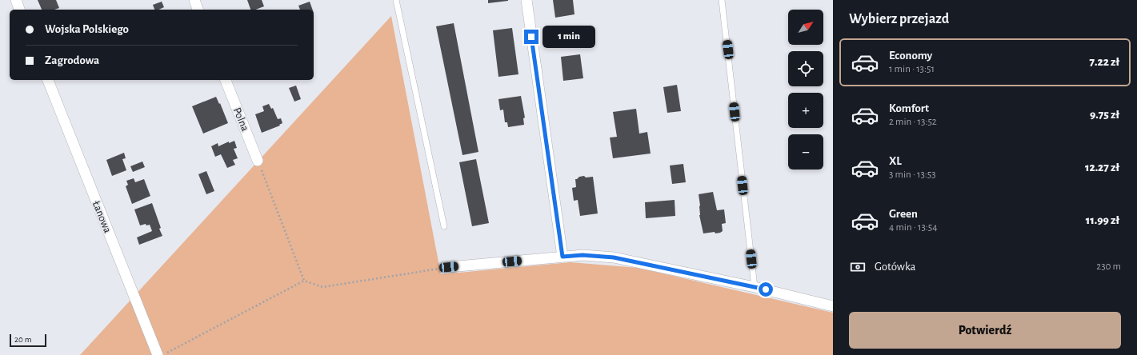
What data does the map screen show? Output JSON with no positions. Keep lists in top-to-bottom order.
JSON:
{
  "streets": {
    "street": ["Polna", "Łanowa"]
  },
  "scale_bar": "20 m",
  "north": "top right",
  "page": {
    "heading": "Wybierz przejazd",
    "map_buttons": ["+", "−"],
    "banner": ["Wojska Polskiego", "Zagrodowa"],
    "bubble": "1 min",
    "list": [
      {
        "name": "Economy",
        "note": "1 min · 13:51",
        "value": "7.22 zł"
      },
      {
        "name": "Komfort",
        "note": "2 min · 13:52",
        "value": "9.75 zł"
      },
      {
        "name": "XL",
        "note": "3 min · 13:53",
        "value": "12.27 zł"
      },
      {
        "name": "Green",
        "note": "4 min · 13:54",
        "value": "11.99 zł"
      }
    ],
    "pay": ["Gotówka", "230 m"],
    "buttons": "Potwierdź",
    "scale": "20 m"
  }
}
